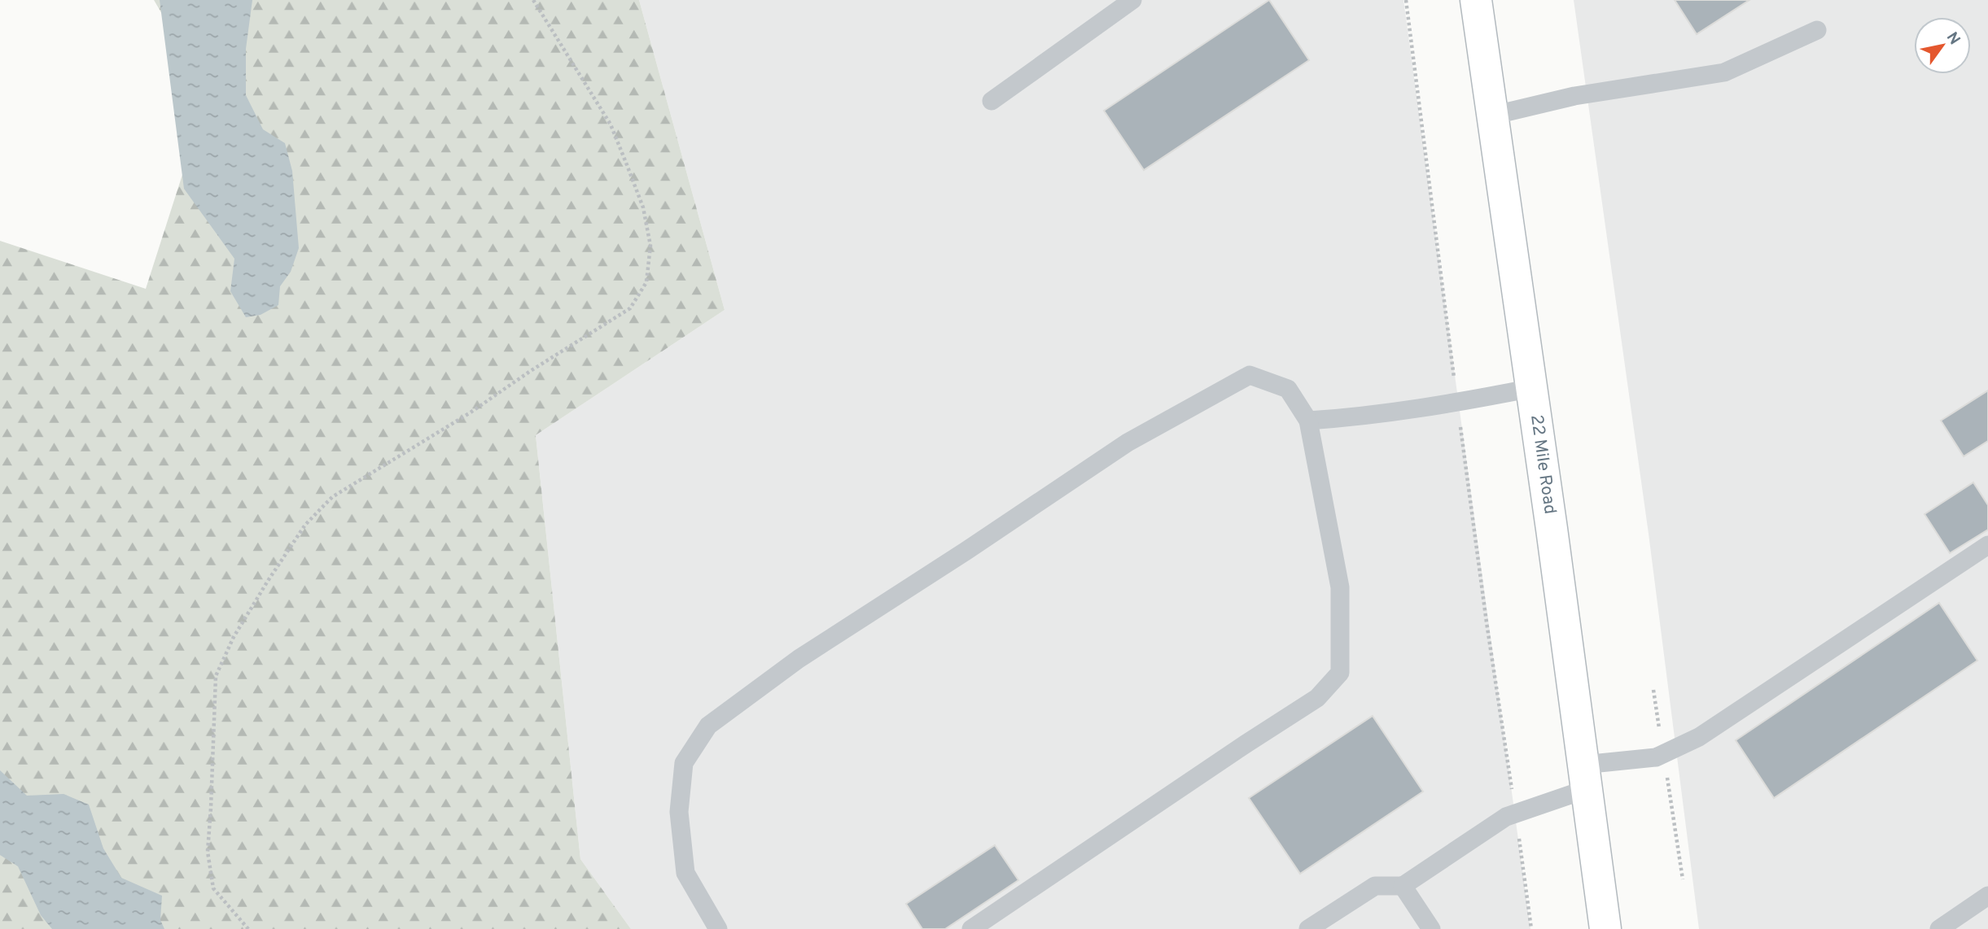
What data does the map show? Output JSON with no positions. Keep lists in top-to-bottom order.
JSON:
{
  "streets": {
    "street": ["22 Mile Road"]
  },
  "north": "top right"
}
